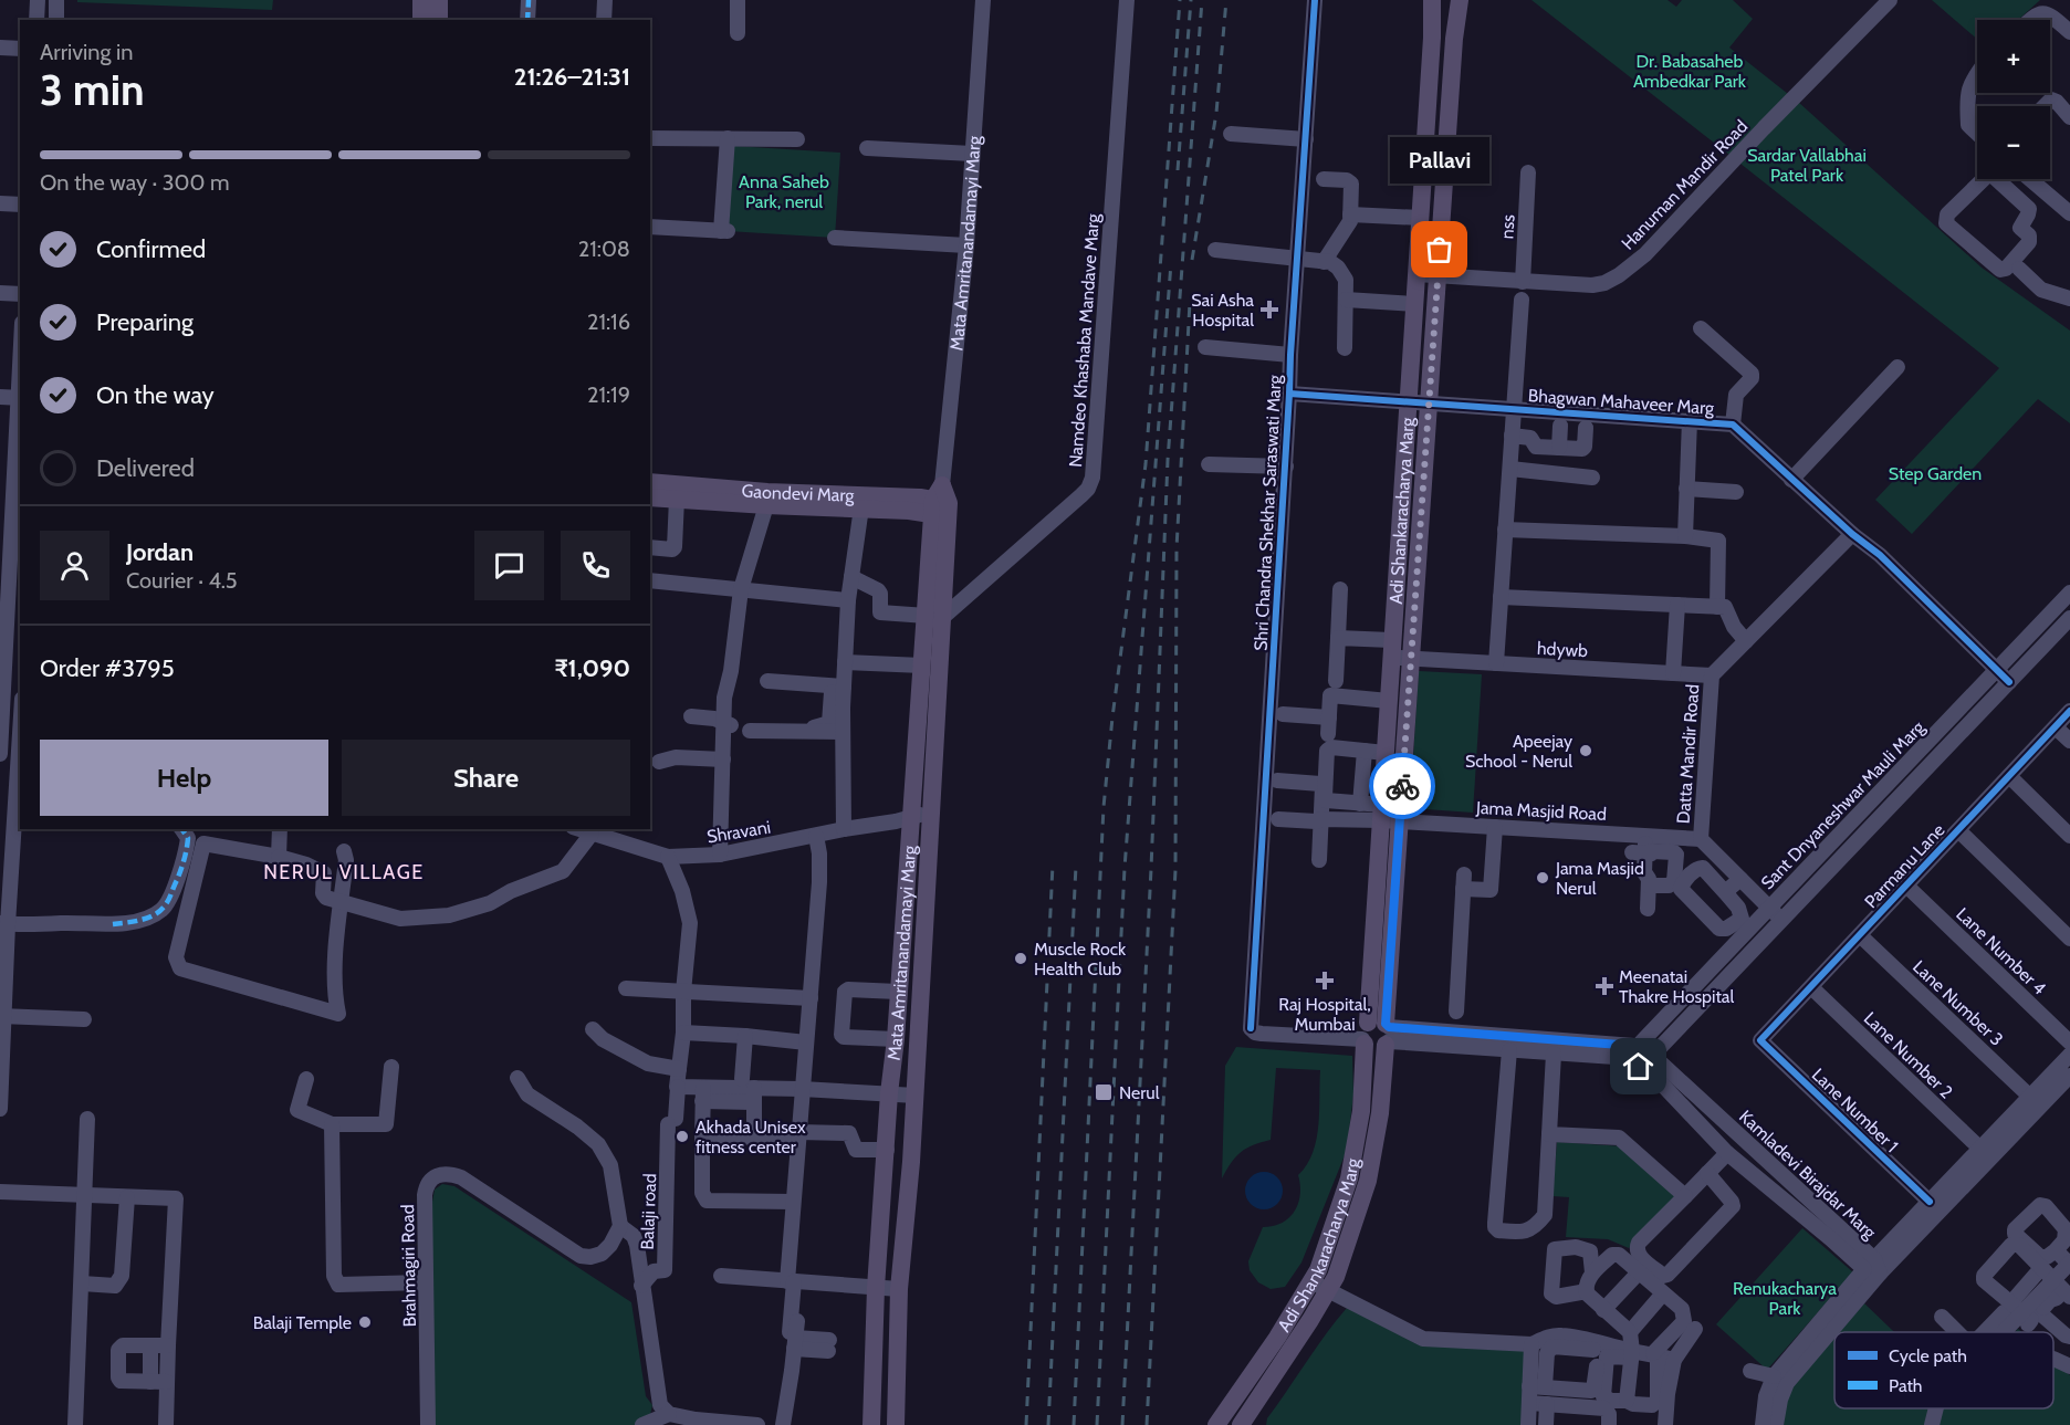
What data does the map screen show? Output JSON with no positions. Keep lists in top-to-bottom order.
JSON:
{
  "streets": {
    "main road": ["Mata Amritanandamayi Marg", "Gaondevi Marg", "Adi Shankaracharya Marg"],
    "street": [
      "Hanuman Mandir Road",
      "nss",
      "Namdeo Khashaba Mandave Marg",
      "Bhagwan Mahaveer Marg",
      "Shri Chandra Shekhar Saraswati Marg",
      "hdywb",
      "Datta Mandir Road",
      "Sant Dnyaneshwar Mauli Marg",
      "Jama Masjid Road",
      "Shravani",
      "Parmanu Lane",
      "Lane Number 4",
      "Lane Number 3",
      "Lane Number 2",
      "Lane Number 1",
      "Kamladevi Birajdar Marg",
      "Balaji road",
      "Brahmagiri Road"
    ]
  },
  "crossings": [
    ["Hanuman Mandir Road", "nss"],
    ["Hanuman Mandir Road", "Adi Shankaracharya Marg"],
    ["Mata Amritanandamayi Marg", "Namdeo Khashaba Mandave Marg"],
    ["Mata Amritanandamayi Marg", "Gaondevi Marg"],
    ["Mata Amritanandamayi Marg", "Shravani"],
    ["Bhagwan Mahaveer Marg", "Adi Shankaracharya Marg"],
    ["Bhagwan Mahaveer Marg", "Shri Chandra Shekhar Saraswati Marg"],
    ["Bhagwan Mahaveer Marg", "Datta Mandir Road"],
    ["Bhagwan Mahaveer Marg", "Sant Dnyaneshwar Mauli Marg"],
    ["Adi Shankaracharya Marg", "Shri Chandra Shekhar Saraswati Marg"],
    ["Adi Shankaracharya Marg", "hdywb"],
    ["Adi Shankaracharya Marg", "Jama Masjid Road"],
    ["hdywb", "Datta Mandir Road"],
    ["Datta Mandir Road", "Sant Dnyaneshwar Mauli Marg"],
    ["Datta Mandir Road", "Jama Masjid Road"],
    ["Sant Dnyaneshwar Mauli Marg", "Kamladevi Birajdar Marg"],
    ["Parmanu Lane", "Lane Number 4"],
    ["Parmanu Lane", "Lane Number 3"],
    ["Parmanu Lane", "Lane Number 2"],
    ["Parmanu Lane", "Lane Number 1"]
  ],
  "districts": ["NERUL VILLAGE"],
  "parks": [
    "Dr. Babasaheb Ambedkar Park",
    "Sardar Vallabhai Patel Park",
    "Anna Saheb Park, nerul",
    "Step Garden",
    "Renukacharya Park"
  ],
  "places": {
    "other": [
      "Pallavi",
      "Apeejay School - Nerul",
      "Jama Masjid Nerul",
      "Muscle Rock Health Club",
      "Akhada Unisex fitness center",
      "Balaji Temple"
    ],
    "health": ["Sai Asha Hospital", "Raj Hospital, Mumbai", "Meenatai Thakre Hospital"],
    "transit": ["Nerul"]
  },
  "legend": ["Cycle path", "Path"],
  "page": {
    "map_buttons": ["+", "−"],
    "heading": ["3 min", "Arriving in", "21:26–21:31"],
    "panel": [
      "Jordan",
      "Courier · 4.5",
      "Order #3795",
      "₹1,090"
    ],
    "bar": "On the way · 300 m",
    "bubble": "Pallavi",
    "list": [
      ["Confirmed", "21:08"],
      ["Preparing", "21:16"],
      ["On the way", "21:19"],
      "Delivered"
    ],
    "buttons": ["Help", "Share"]
  }
}
